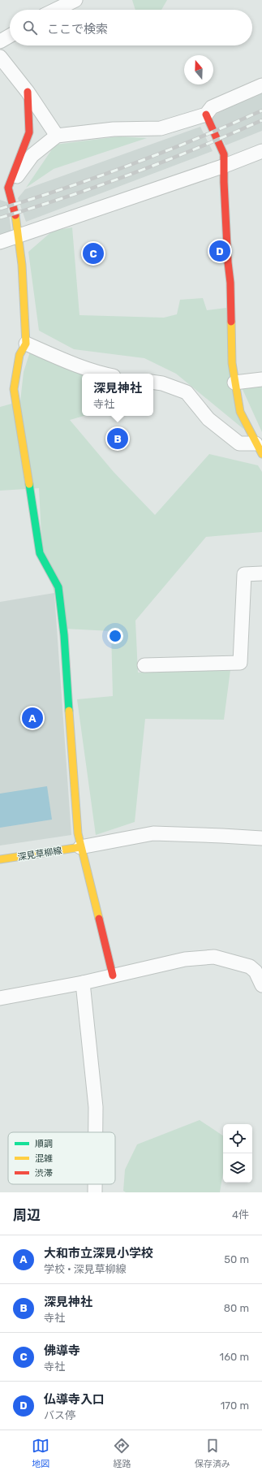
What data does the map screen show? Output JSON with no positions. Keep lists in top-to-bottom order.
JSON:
{
  "streets": {
    "street": ["深見草柳線"]
  },
  "legend": ["順調", "混雑", "渋滞"],
  "north": "top",
  "page": {
    "search": "ここで検索",
    "pins": [
      "D",
      "C",
      "B",
      "A"
    ],
    "popup": ["深見神社", "寺社"],
    "heading": ["周辺", "4件"],
    "list": [
      {
        "mark": "A",
        "name": "大和市立深見小学校",
        "note": "学校 · 深見草柳線",
        "value": "50 m"
      },
      {
        "mark": "B",
        "name": "深見神社",
        "note": "寺社",
        "value": "80 m"
      },
      {
        "mark": "C",
        "name": "佛導寺",
        "note": "寺社",
        "value": "160 m"
      },
      {
        "mark": "D",
        "name": "仏導寺入口",
        "note": "バス停",
        "value": "170 m"
      }
    ],
    "nav": ["地図", "経路", "保存済み"]
  }
}
